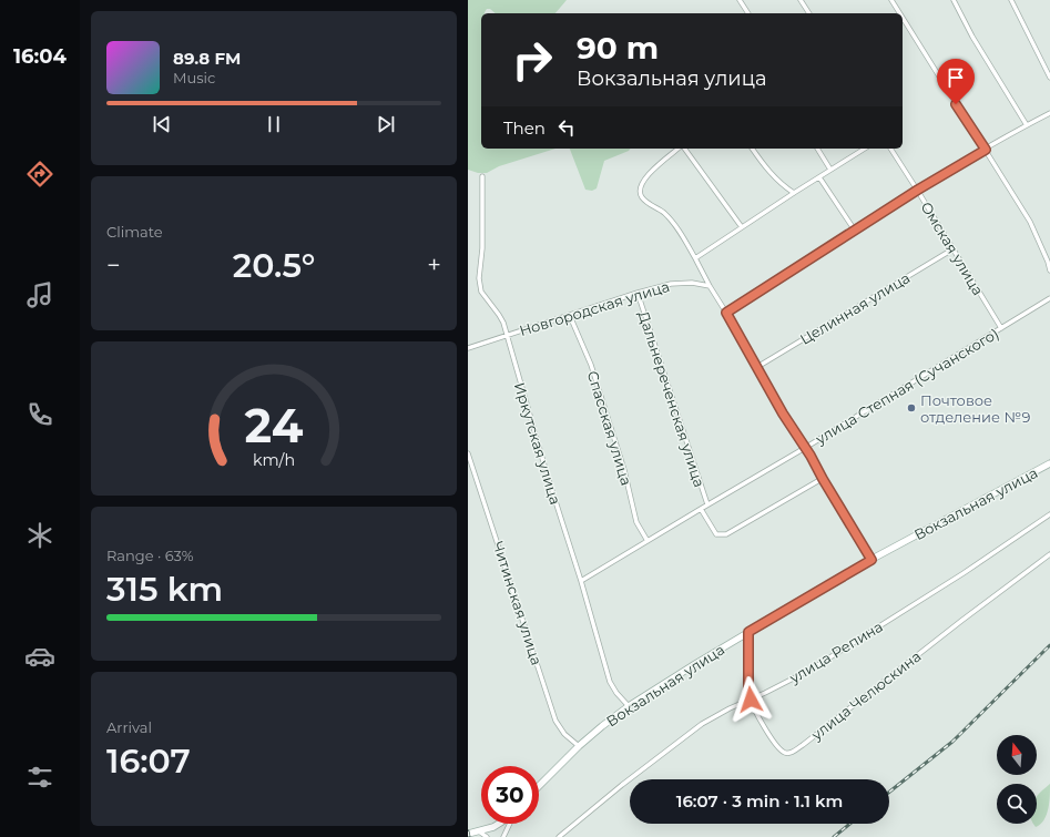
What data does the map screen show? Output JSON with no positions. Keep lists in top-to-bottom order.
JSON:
{
  "streets": {
    "main road": ["Вокзальная улица"],
    "street": [
      "Омская улица",
      "Новгородская улица",
      "Целинная улица",
      "улица Степная (Сучанского)",
      "Дальнереченская улица",
      "Спасская улица",
      "Иркутская улица",
      "Читинская улица",
      "улица Репина",
      "улица Челюскина"
    ]
  },
  "crossings": [
    ["Омская улица", "Целинная улица"],
    ["Омская улица", "улица Степная (Сучанского)"],
    ["Новгородская улица", "Дальнереченская улица"],
    ["Новгородская улица", "Спасская улица"],
    ["Новгородская улица", "Иркутская улица"],
    ["улица Степная (Сучанского)", "Дальнереченская улица"],
    ["улица Степная (Сучанского)", "Спасская улица"],
    ["улица Степная (Сучанского)", "Иркутская улица"],
    ["Иркутская улица", "Вокзальная улица"],
    ["Вокзальная улица", "Читинская улица"],
    ["Вокзальная улица", "улица Челюскина"],
    ["улица Репина", "улица Челюскина"]
  ],
  "places": ["Почтовое отделение №9"],
  "north": "top",
  "page": {
    "tabs": "16:04",
    "turn": ["90 m", "Вокзальная улица"],
    "song": ["89.8 FM", "Music"],
    "then": "Then",
    "tile": [
      "Climate",
      ["Range · 63%", "315 km"],
      ["Arrival", "16:07"]
    ],
    "heat": ["−", "20.5°", "+"],
    "limit": "30",
    "trip": "16:07 · 3 min · 1.1 km",
    "gauge": ["24", "km/h"]
  }
}
